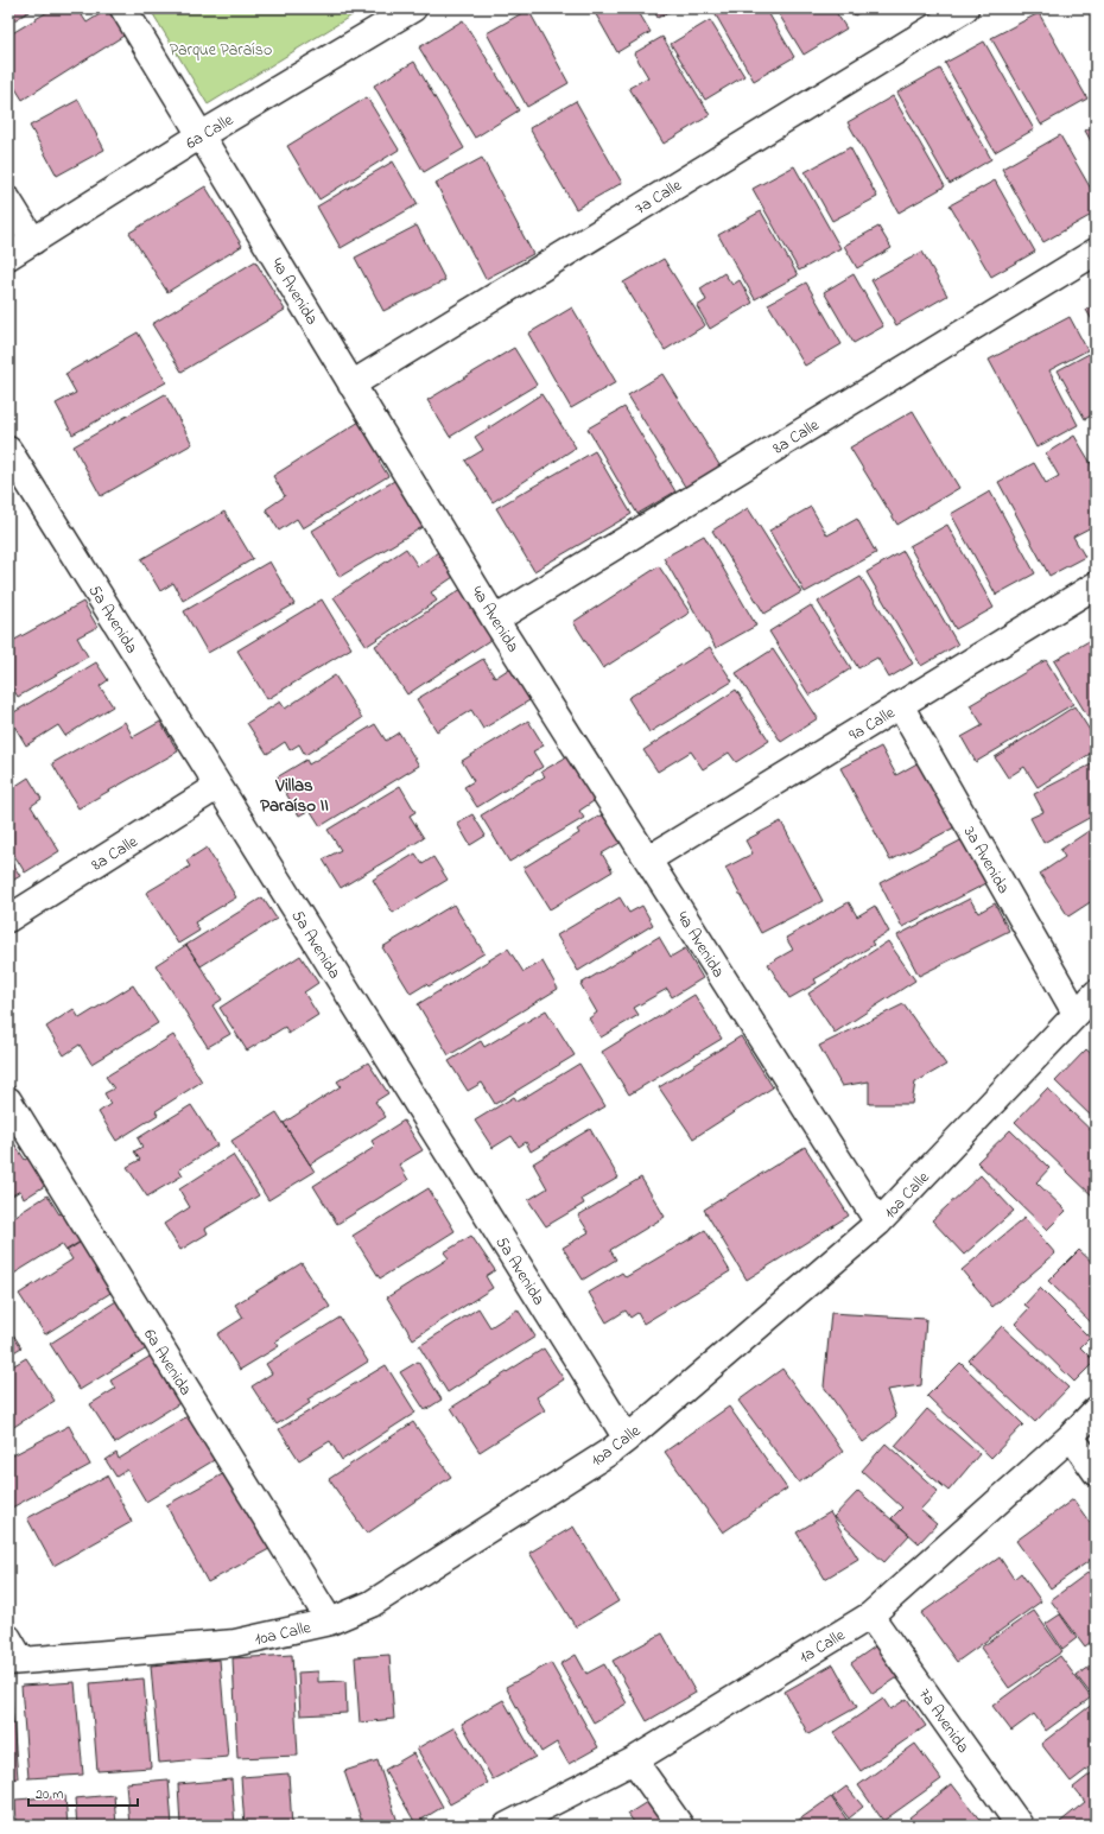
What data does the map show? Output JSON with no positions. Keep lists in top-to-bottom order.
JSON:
{
  "streets": {
    "street": [
      "6a Calle",
      "7a Calle",
      "4a Avenida",
      "8a Calle",
      "5a Avenida",
      "9a Calle",
      "3a Avenida",
      "10a Calle",
      "6a Avenida",
      "1a Calle",
      "7a Avenida"
    ]
  },
  "crossings": [
    ["6a Calle", "4a Avenida"],
    ["7a Calle", "4a Avenida"],
    ["4a Avenida", "8a Calle"],
    ["4a Avenida", "9a Calle"],
    ["4a Avenida", "10a Calle"],
    ["8a Calle", "5a Avenida"],
    ["5a Avenida", "10a Calle"],
    ["9a Calle", "3a Avenida"],
    ["3a Avenida", "10a Calle"],
    ["10a Calle", "6a Avenida"],
    ["1a Calle", "7a Avenida"]
  ],
  "districts": ["Villas Paraíso II"],
  "parks": ["Parque Paraíso"],
  "scale_bar": "20 m"
}
